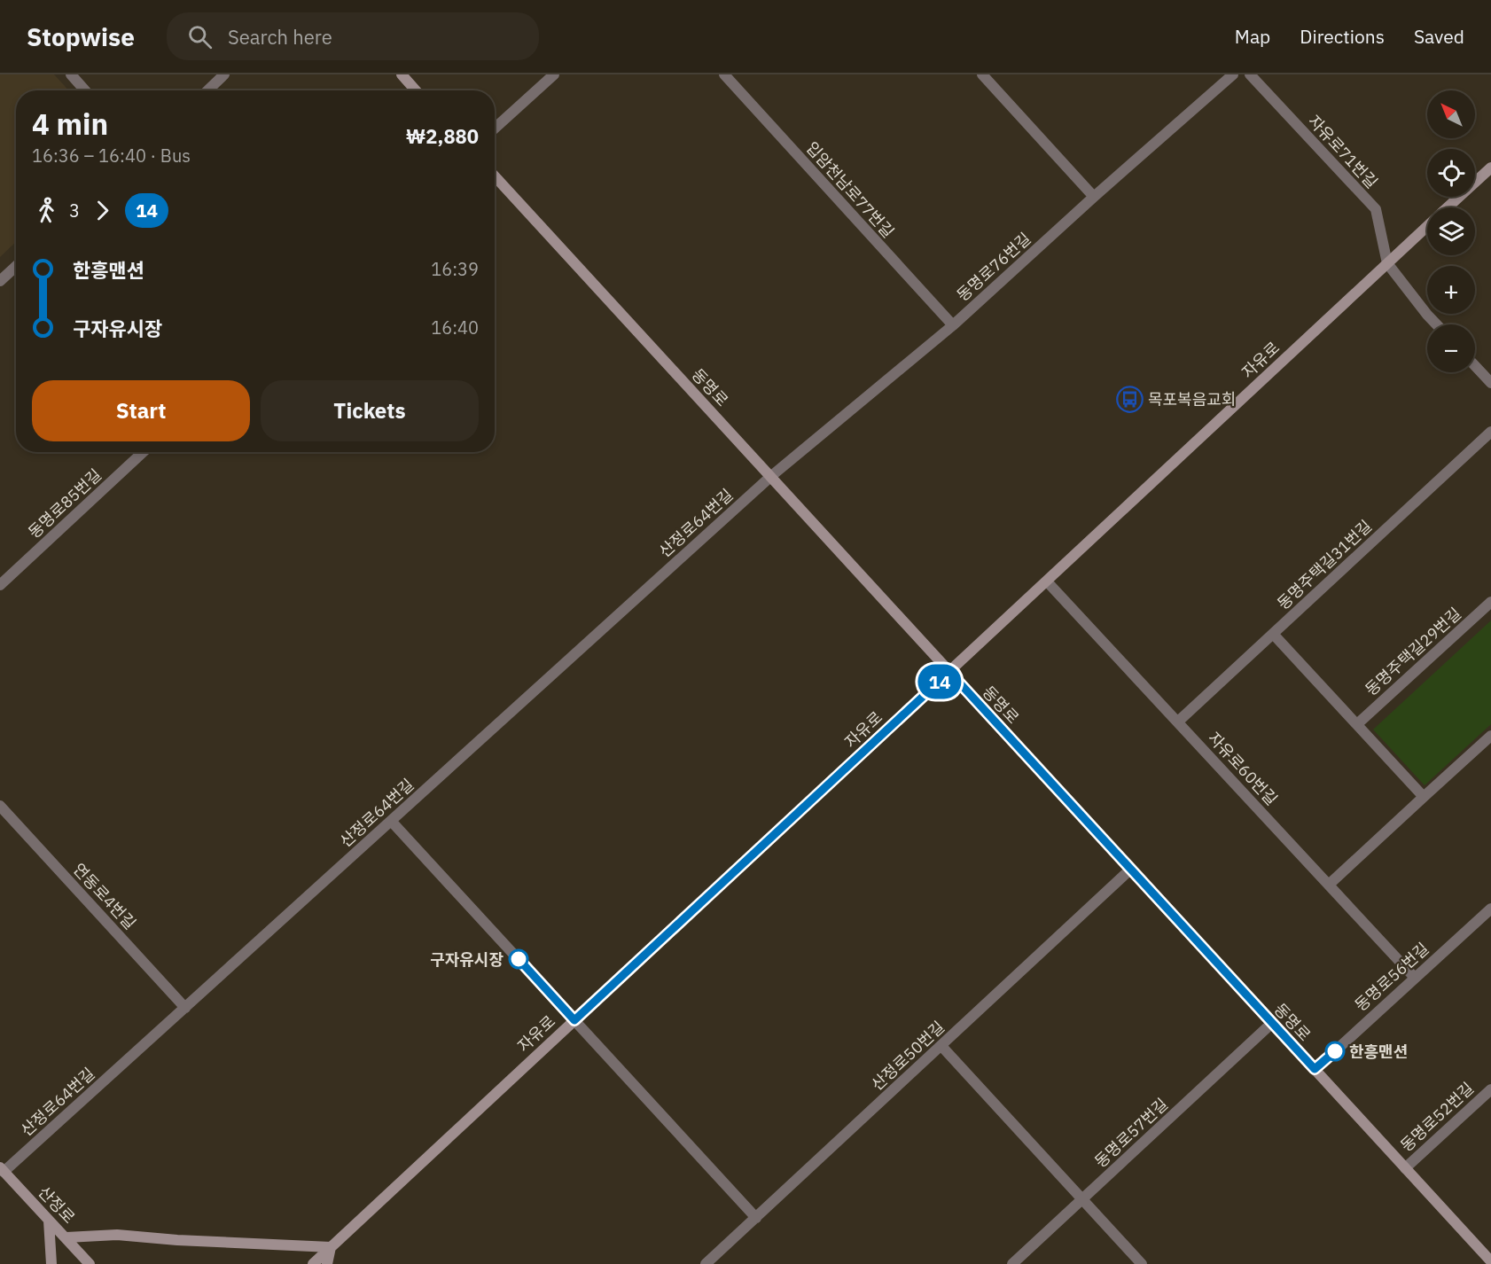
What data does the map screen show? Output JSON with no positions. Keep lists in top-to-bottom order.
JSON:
{
  "streets": {
    "street": [
      "자유로71번길",
      "입암천남로77번길",
      "동명로76번길",
      "자유로",
      "동명로",
      "동명로85번길",
      "산정로64번길",
      "동명주택길31번길",
      "동명주택길29번길",
      "자유로60번길",
      "연동로4번길",
      "동명로56번길",
      "산정로50번길",
      "동명로52번길",
      "동명로57번길",
      "산정로"
    ]
  },
  "crossings": [
    ["자유로71번길", "자유로"],
    ["입암천남로77번길", "동명로76번길"],
    ["동명로76번길", "동명로"],
    ["동명로76번길", "산정로64번길"],
    ["자유로", "동명로"],
    ["자유로", "자유로60번길"],
    ["동명로", "산정로64번길"],
    ["동명로", "동명로56번길"],
    ["동명로", "산정로50번길"],
    ["동명로", "동명로52번길"],
    ["동명로", "동명로57번길"],
    ["산정로64번길", "연동로4번길"],
    ["산정로64번길", "산정로"],
    ["동명주택길31번길", "자유로60번길"],
    ["자유로60번길", "동명로56번길"]
  ],
  "places": {
    "bus stop": ["목포복음교회"],
    "other": ["구자유시장", "한흥맨션"]
  },
  "lines": ["bus line 14"],
  "north": "top left",
  "page": {
    "header": "Stopwise",
    "search": "Search here",
    "nav": ["Map", "Directions", "Saved"],
    "on_map": "14",
    "map_buttons": ["+", "−"],
    "heading": ["4 min", "16:36 – 16:40 · Bus", "₩2,880"],
    "legs": ["3", "14"],
    "list": [
      {
        "name": "한흥맨션",
        "value": "16:39"
      },
      {
        "name": "구자유시장",
        "value": "16:40"
      }
    ],
    "buttons": ["Start", "Tickets"]
  }
}
